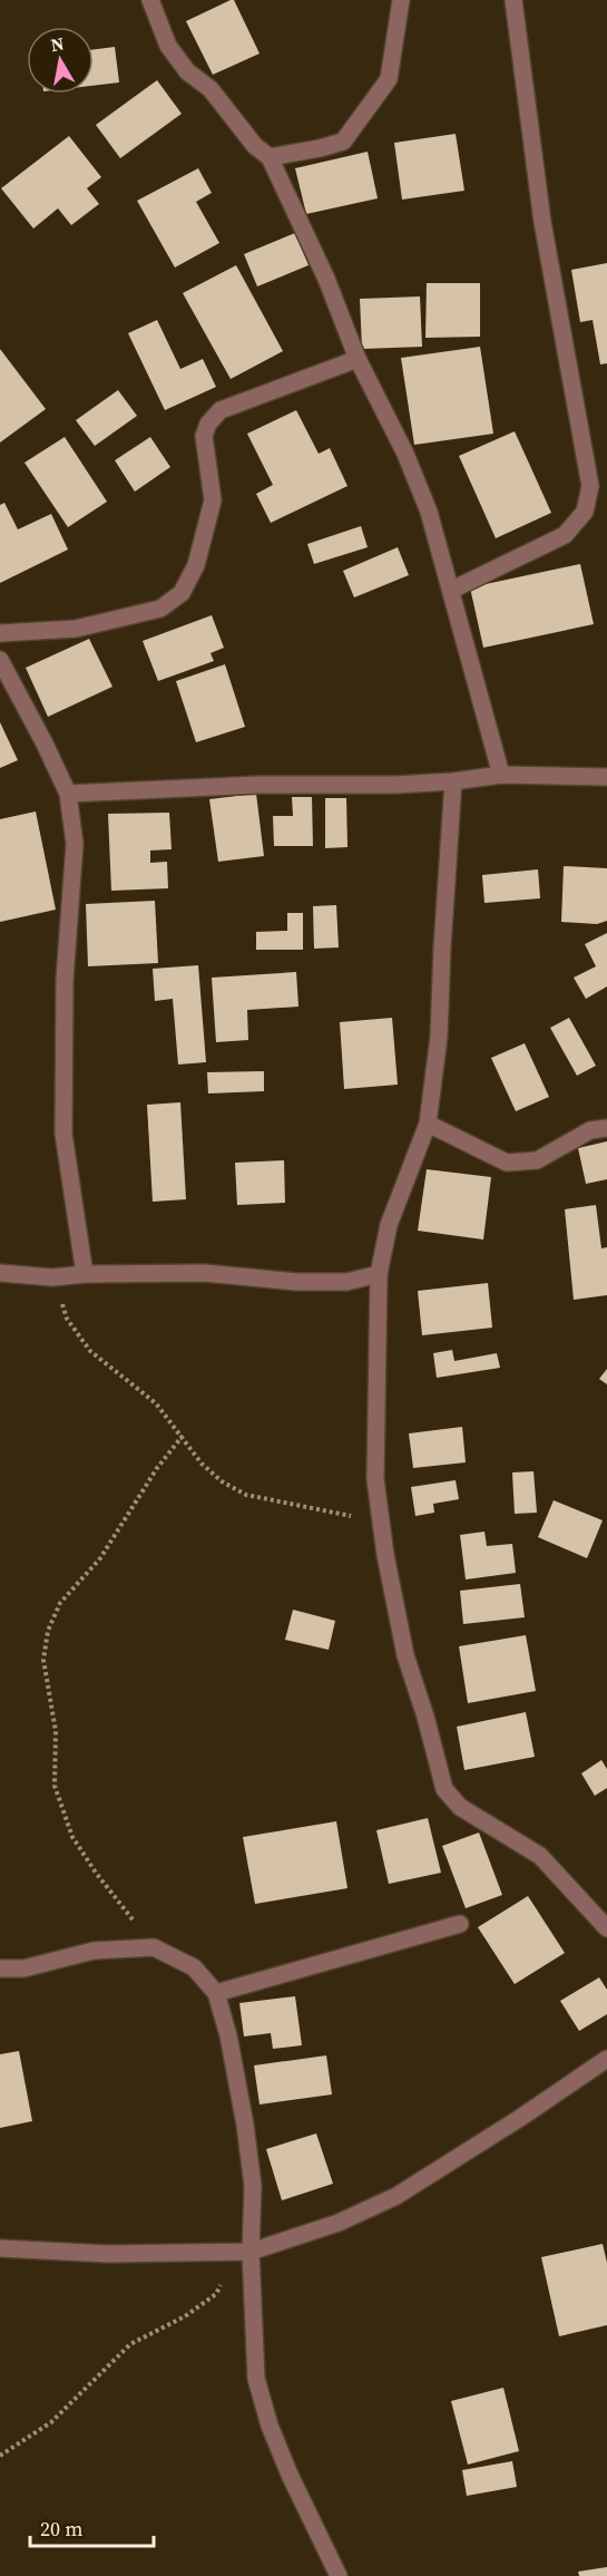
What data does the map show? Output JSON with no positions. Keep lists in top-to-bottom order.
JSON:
{
  "scale_bar": "20 m",
  "north": "top"
}
